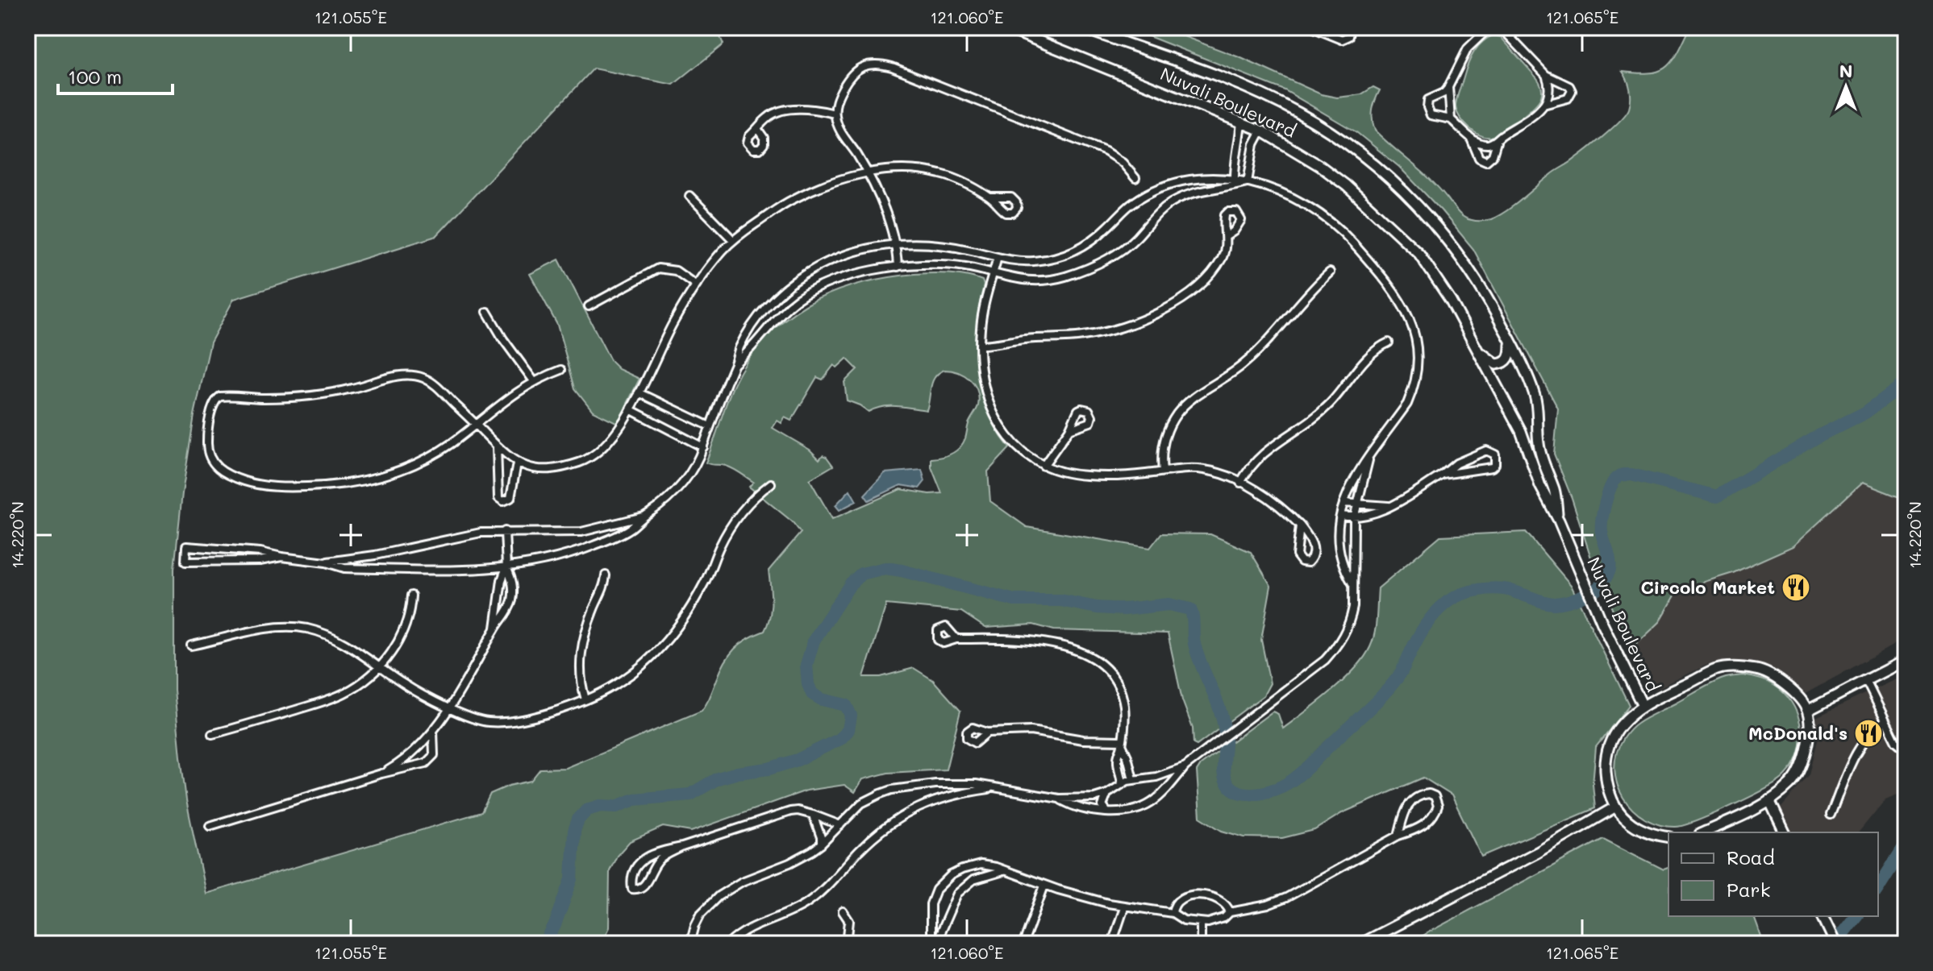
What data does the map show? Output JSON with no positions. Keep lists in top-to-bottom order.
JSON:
{
  "streets": {
    "main road": ["Nuvali Boulevard"]
  },
  "places": {
    "restaurant": ["Circolo Market", "McDonald's"]
  },
  "legend": ["Road", "Park"],
  "scale_bar": "100 m",
  "north": "top",
  "coordinates": [
    "121.055°E",
    "121.060°E",
    "121.065°E",
    "14.220°N"
  ]
}
